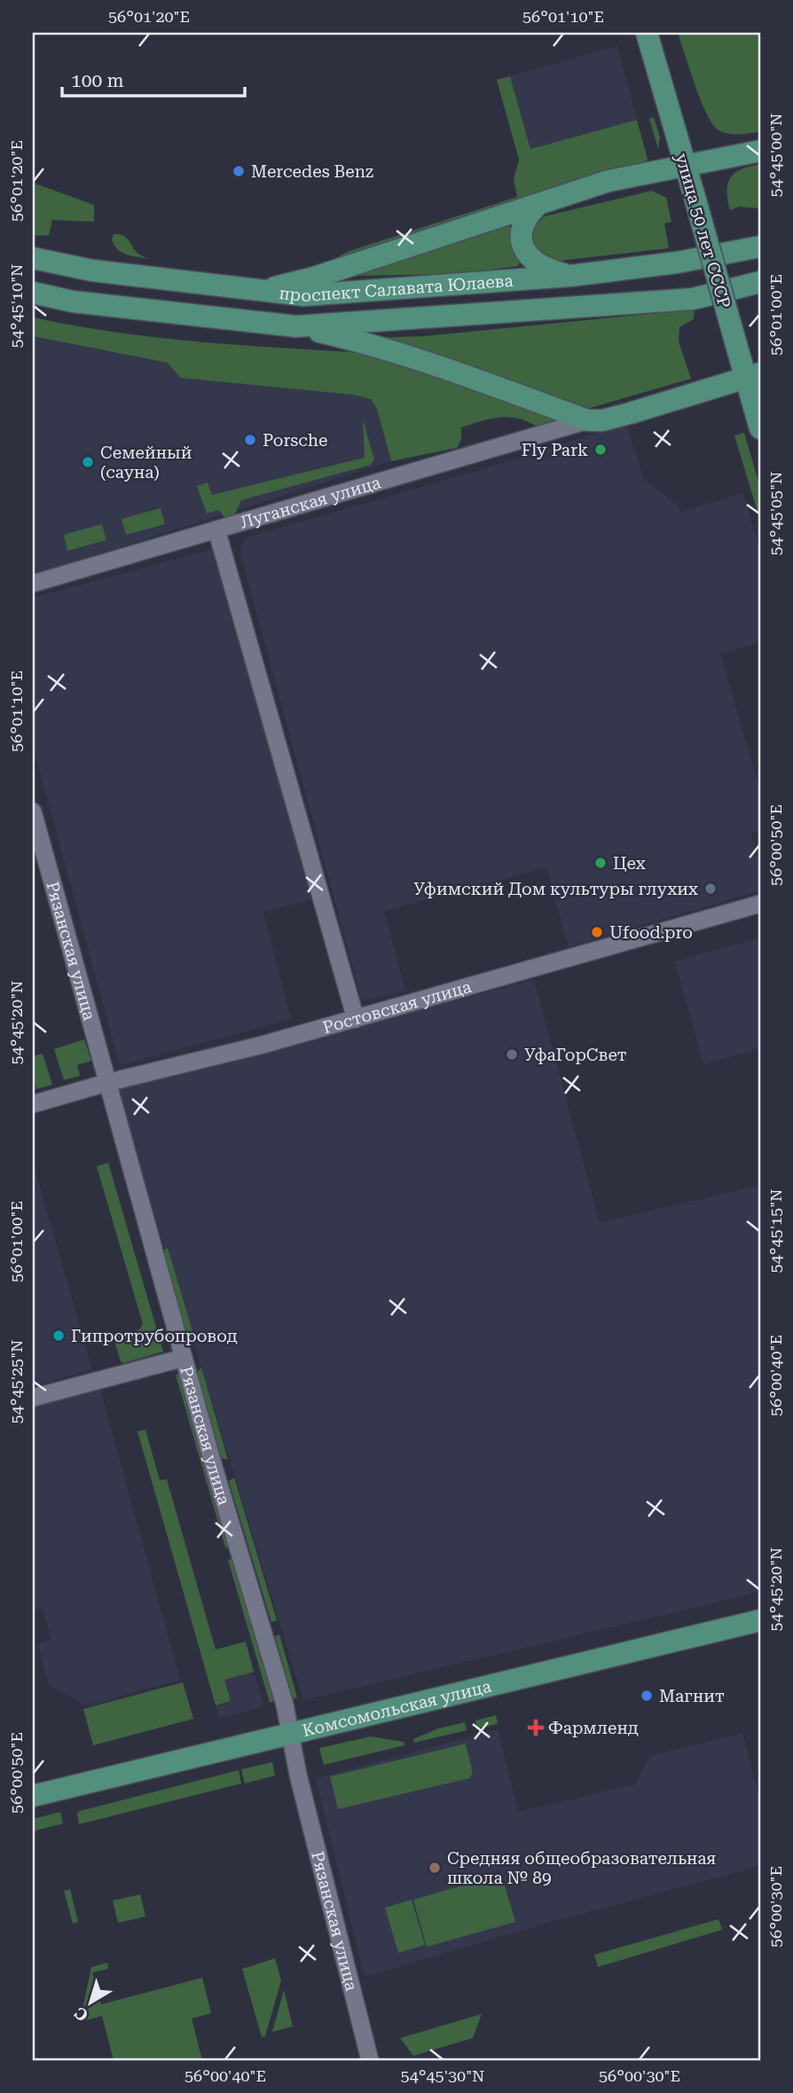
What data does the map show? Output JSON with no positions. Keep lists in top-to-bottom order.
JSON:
{
  "streets": {
    "main road": ["улица 50 лет СССР", "проспект Салавата Юлаева", "Комсомольская улица"],
    "street": ["Луганская улица", "Рязанская улица", "Ростовская улица"]
  },
  "crossings": [
    ["Рязанская улица", "Ростовская улица"],
    ["Рязанская улица", "Комсомольская улица"]
  ],
  "places": {
    "other": [
      "Mercedes Benz",
      "Porsche",
      "Fly Park",
      "Семейный (сауна)",
      "Цех",
      "Уфимский Дом культуры глухих",
      "Ufood.pro",
      "УфаГорСвет",
      "Гипротрубопровод",
      "Магнит",
      "Средняя общеобразовательная школа № 89"
    ],
    "health": ["Фармленд"]
  },
  "scale_bar": "100 m",
  "north": "bottom left",
  "coordinates": [
    "56°01'20\"E",
    "56°01'10\"E",
    "54°45'00\"N",
    "54°45'10\"N",
    "56°01'00\"E",
    "54°45'05\"N",
    "56°00'50\"E",
    "54°45'20\"N",
    "54°45'15\"N",
    "56°00'40\"E",
    "54°45'25\"N",
    "56°00'30\"E",
    "54°45'30\"N"
  ]
}
